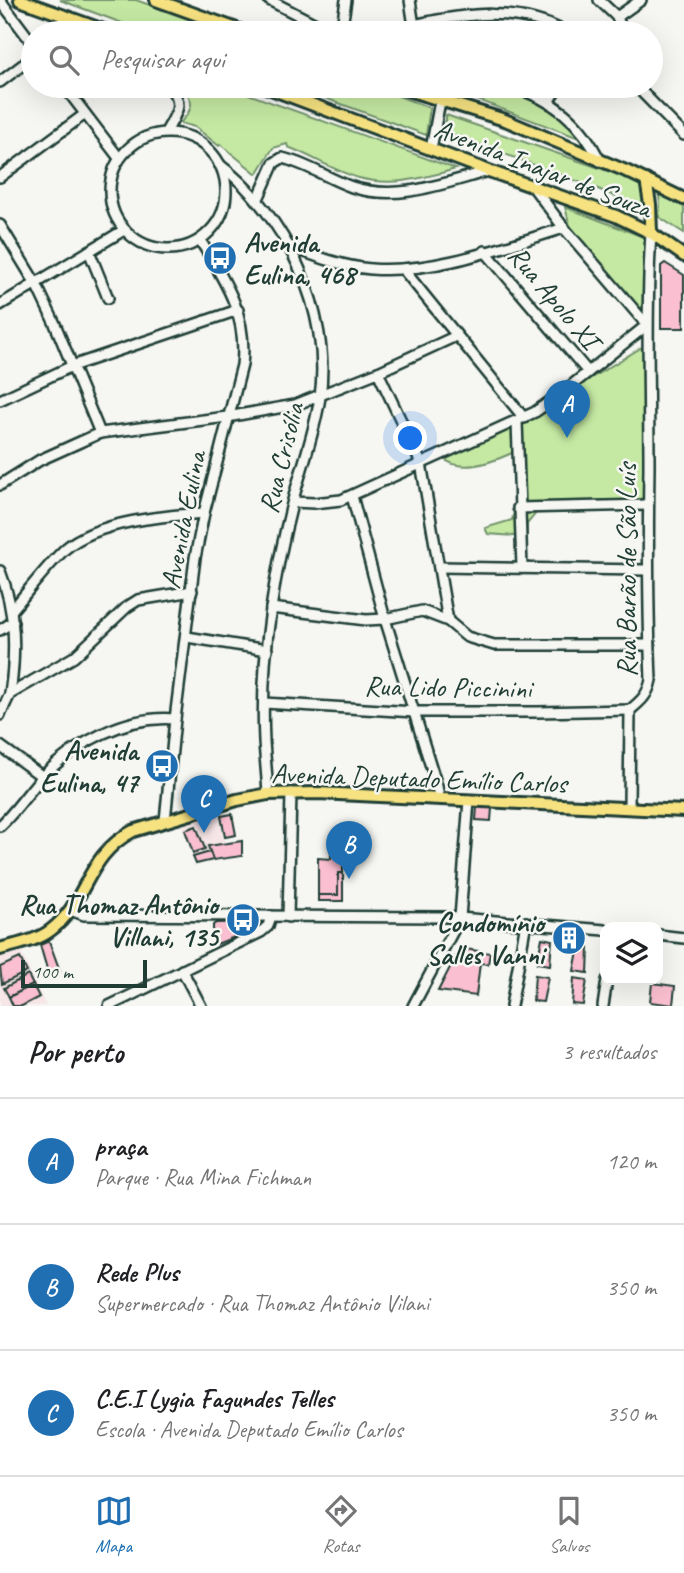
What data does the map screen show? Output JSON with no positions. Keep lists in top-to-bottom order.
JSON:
{
  "streets": {
    "main road": ["Avenida Inajar de Souza", "Avenida Deputado Emílio Carlos"],
    "street": [
      "Rua Apolo XI",
      "Rua Crisólia",
      "Avenida Eulina",
      "Rua Barão de São Luís",
      "Rua Lido Piccinini"
    ]
  },
  "crossings": [
    ["Avenida Inajar de Souza", "Rua Barão de São Luís"],
    ["Rua Crisólia", "Avenida Eulina"],
    ["Rua Crisólia", "Rua Lido Piccinini"],
    ["Rua Crisólia", "Avenida Deputado Emílio Carlos"],
    ["Avenida Eulina", "Avenida Deputado Emílio Carlos"],
    ["Rua Barão de São Luís", "Rua Lido Piccinini"],
    ["Rua Barão de São Luís", "Avenida Deputado Emílio Carlos"]
  ],
  "places": {
    "bus stop": ["Avenida Eulina, 468", "Avenida Eulina, 47", "Rua Thomaz Antônio Villani, 135"],
    "building": ["Condomínio Salles Vanni"]
  },
  "scale_bar": "100 m",
  "page": {
    "search": "Pesquisar aqui",
    "pins": ["A", "C", "B"],
    "scale": "100 m",
    "heading": ["Por perto", "3 resultados"],
    "list": [
      {
        "mark": "A",
        "name": "praça",
        "note": "Parque · Rua Mina Fichman",
        "value": "120 m"
      },
      {
        "mark": "B",
        "name": "Rede Plus",
        "note": "Supermercado · Rua Thomaz Antônio Vilani",
        "value": "350 m"
      },
      {
        "mark": "C",
        "name": "C.E.I Lygia Fagundes Telles",
        "note": "Escola · Avenida Deputado Emílio Carlos",
        "value": "350 m"
      }
    ],
    "nav": ["Mapa", "Rotas", "Salvos"]
  }
}
